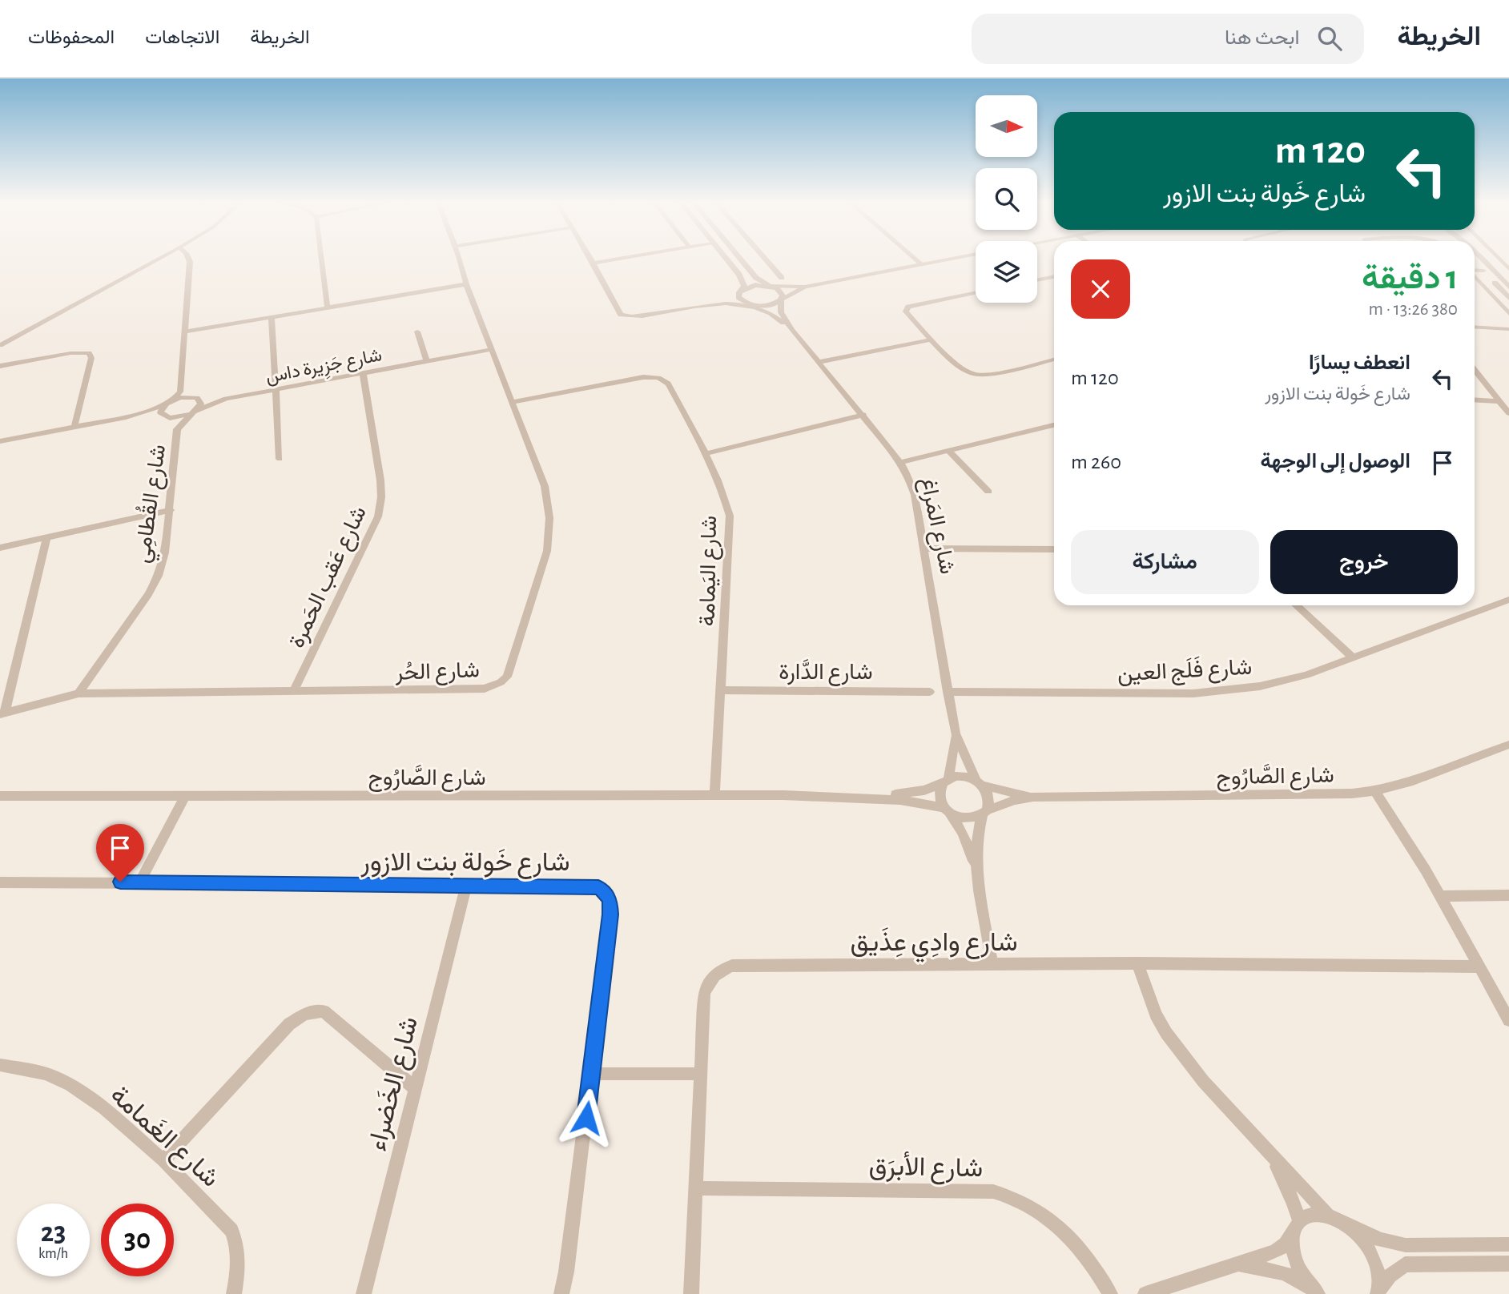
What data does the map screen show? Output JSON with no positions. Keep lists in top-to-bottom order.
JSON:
{
  "streets": {
    "street": [
      "شارع جَزِيرة داس",
      "شارع القُطامِي",
      "شارع المَراغ",
      "شارع اليَمامة",
      "شارع عَقب الحَمرة",
      "شارع فَلَج العين",
      "شارع الحُر",
      "شارع الدَّارة",
      "شارع الصَّارُوج",
      "شارع خَولة بنت الازور",
      "شارع وادِي عِذَيق",
      "شارع الخَضراء",
      "شارع الغَمامة",
      "شارع الأبرَق"
    ]
  },
  "crossings": [
    ["شارع جَزِيرة داس", "شارع القُطامِي"],
    ["شارع جَزِيرة داس", "شارع عَقب الحَمرة"],
    ["شارع جَزِيرة داس", "شارع الحُر"],
    ["شارع القُطامِي", "شارع الحُر"],
    ["شارع المَراغ", "شارع فَلَج العين"],
    ["شارع المَراغ", "شارع الصَّارُوج"],
    ["شارع اليَمامة", "شارع الحُر"],
    ["شارع اليَمامة", "شارع الدَّارة"],
    ["شارع اليَمامة", "شارع الصَّارُوج"],
    ["شارع عَقب الحَمرة", "شارع الحُر"],
    ["شارع خَولة بنت الازور", "شارع الخَضراء"],
    ["شارع وادِي عِذَيق", "شارع الأبرَق"]
  ],
  "north": "right",
  "page": {
    "header": "الخريطة",
    "search": "ابحث هنا",
    "nav": ["الخريطة", "الاتجاهات", "المحفوظات"],
    "turn": ["120 m", "شارع خَولة بنت الازور"],
    "heading": ["1 دقيقة", "380 m · 13:26"],
    "list": [
      {
        "name": "انعطف يسارًا",
        "note": "شارع خَولة بنت الازور",
        "value": "120 m"
      },
      {
        "name": "الوصول إلى الوجهة",
        "value": "260 m"
      }
    ],
    "buttons": ["خروج", "مشاركة"],
    "speed": "23 km/h",
    "limit": "30"
  }
}
